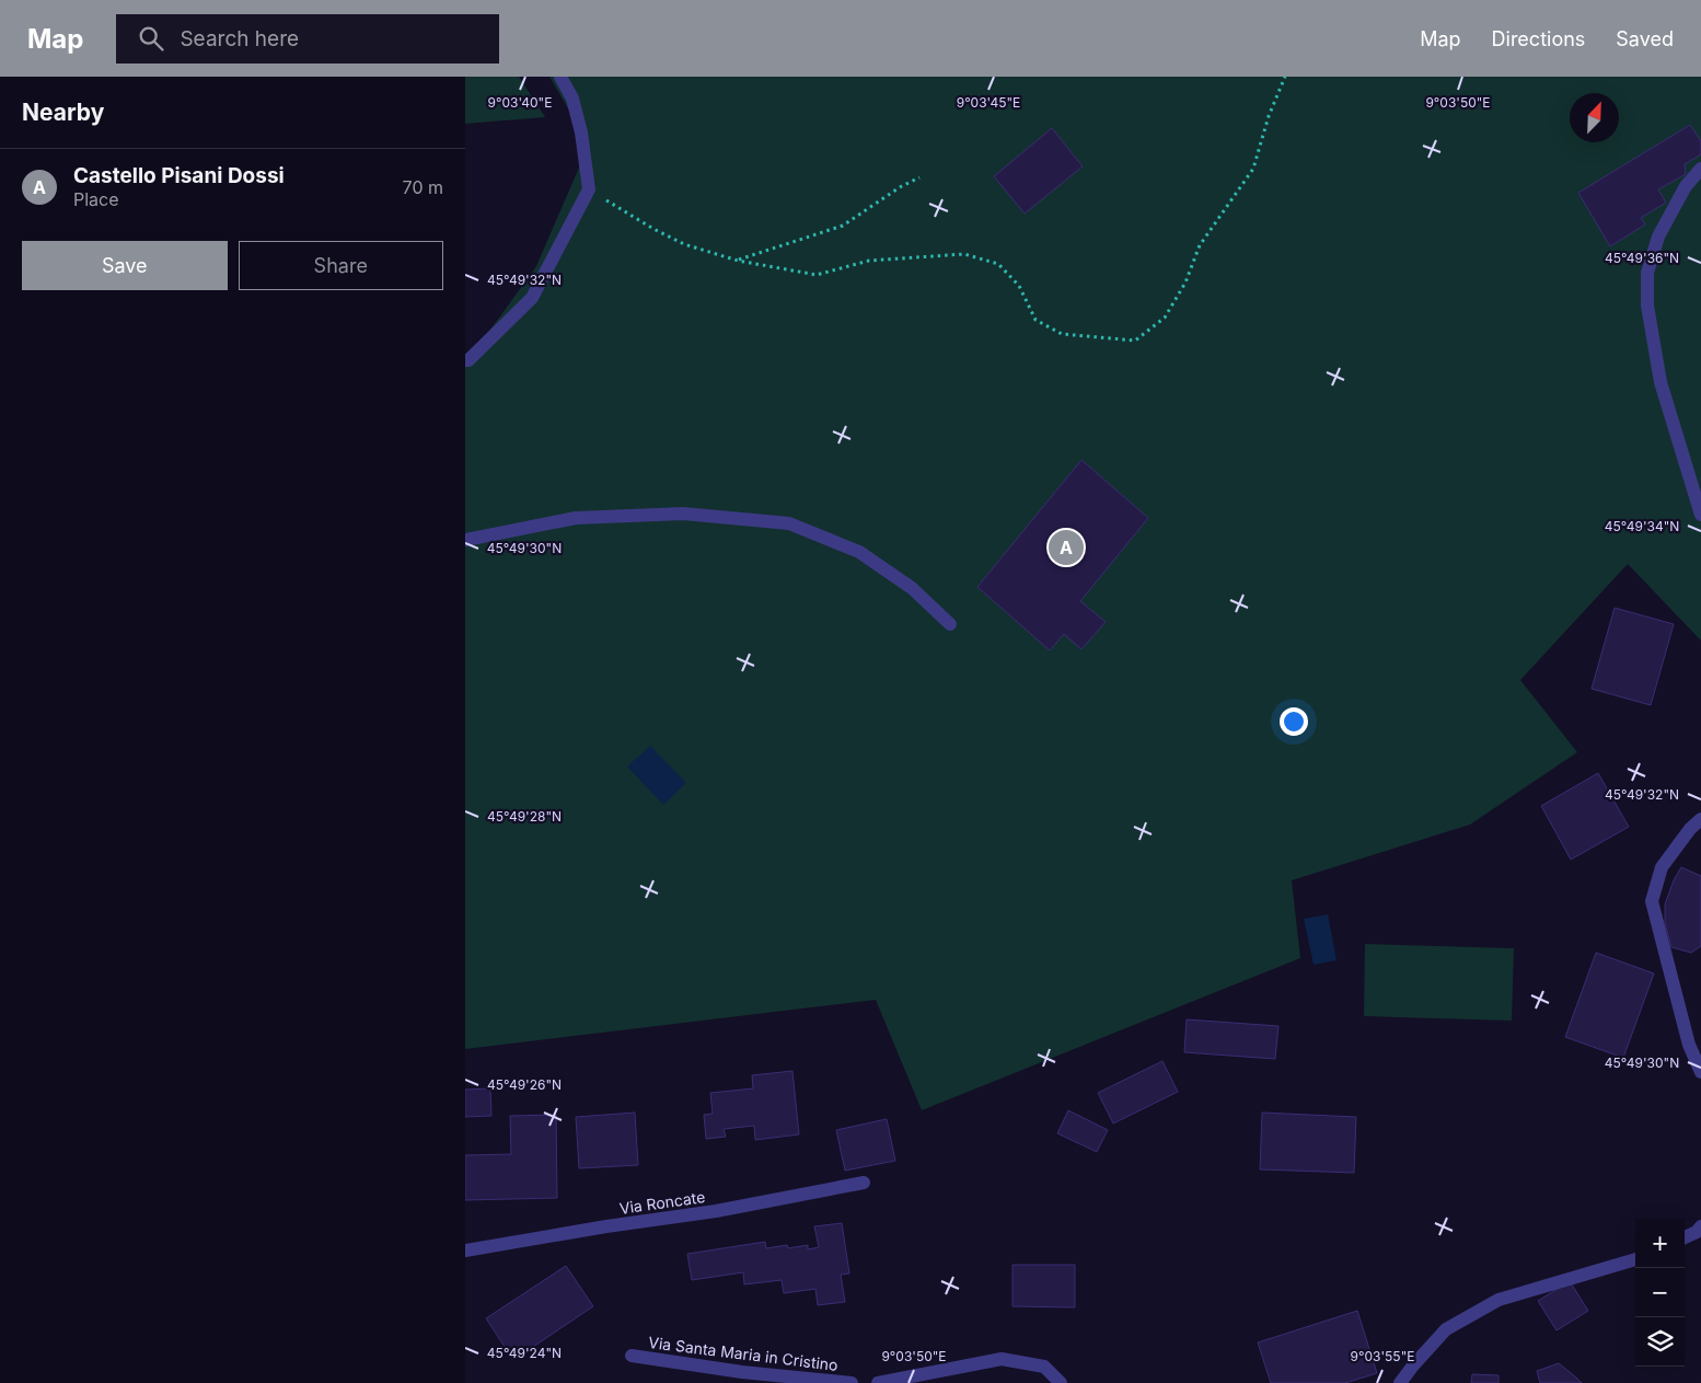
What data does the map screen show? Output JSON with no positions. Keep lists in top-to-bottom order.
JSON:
{
  "streets": {
    "street": ["Via Roncate", "Via Santa Maria in Cristino"]
  },
  "north": "top right",
  "page": {
    "header": "Map",
    "search": "Search here",
    "nav": ["Map", "Directions", "Saved"],
    "heading": "Nearby",
    "list": [
      {
        "mark": "A",
        "name": "Castello Pisani Dossi",
        "note": "Place",
        "value": "70 m"
      }
    ],
    "buttons": ["Save", "Share"],
    "pins": "A",
    "map_buttons": ["+", "−"]
  },
  "coordinates": [
    "9°03'40\"E",
    "9°03'45\"E",
    "9°03'50\"E",
    "45°49'36\"N",
    "45°49'32\"N",
    "45°49'34\"N",
    "45°49'30\"N",
    "45°49'28\"N",
    "45°49'26\"N",
    "45°49'24\"N",
    "9°03'55\"E"
  ]
}
